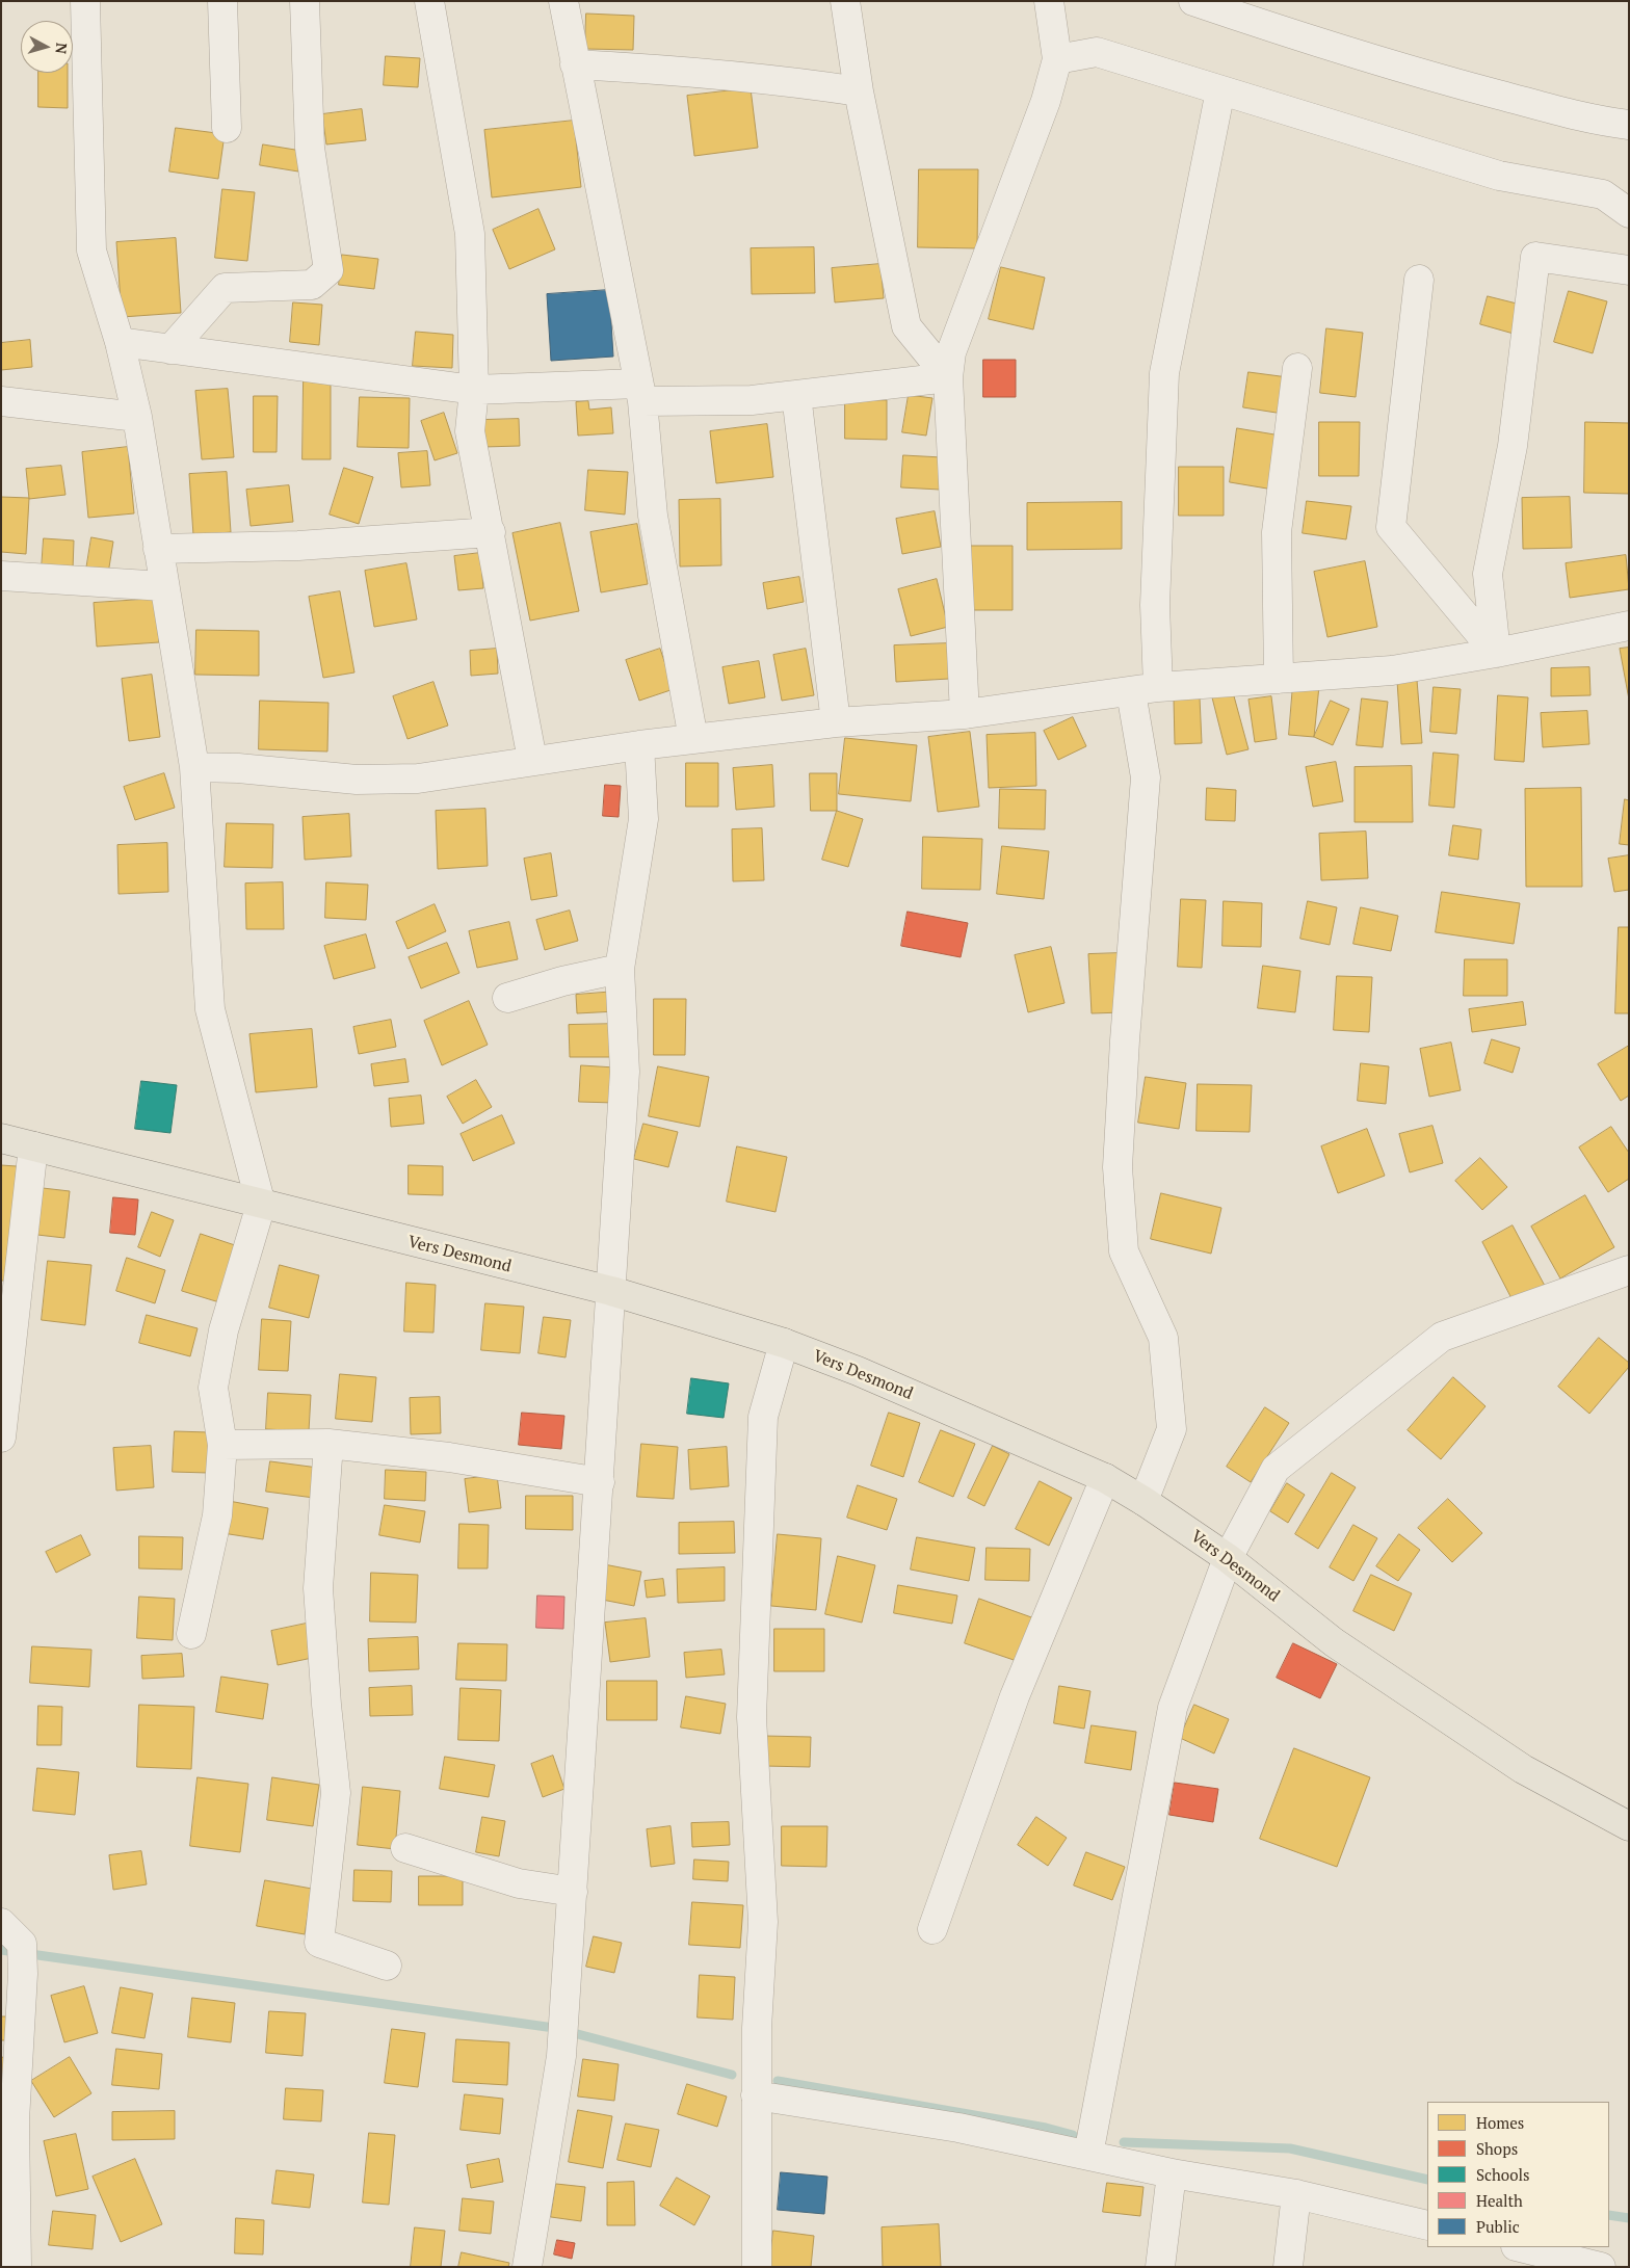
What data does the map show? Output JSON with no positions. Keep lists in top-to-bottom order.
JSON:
{
  "streets": {
    "main road": ["Vers Desmond"]
  },
  "legend": [
    "Homes",
    "Shops",
    "Schools",
    "Health",
    "Public"
  ],
  "north": "right"
}
